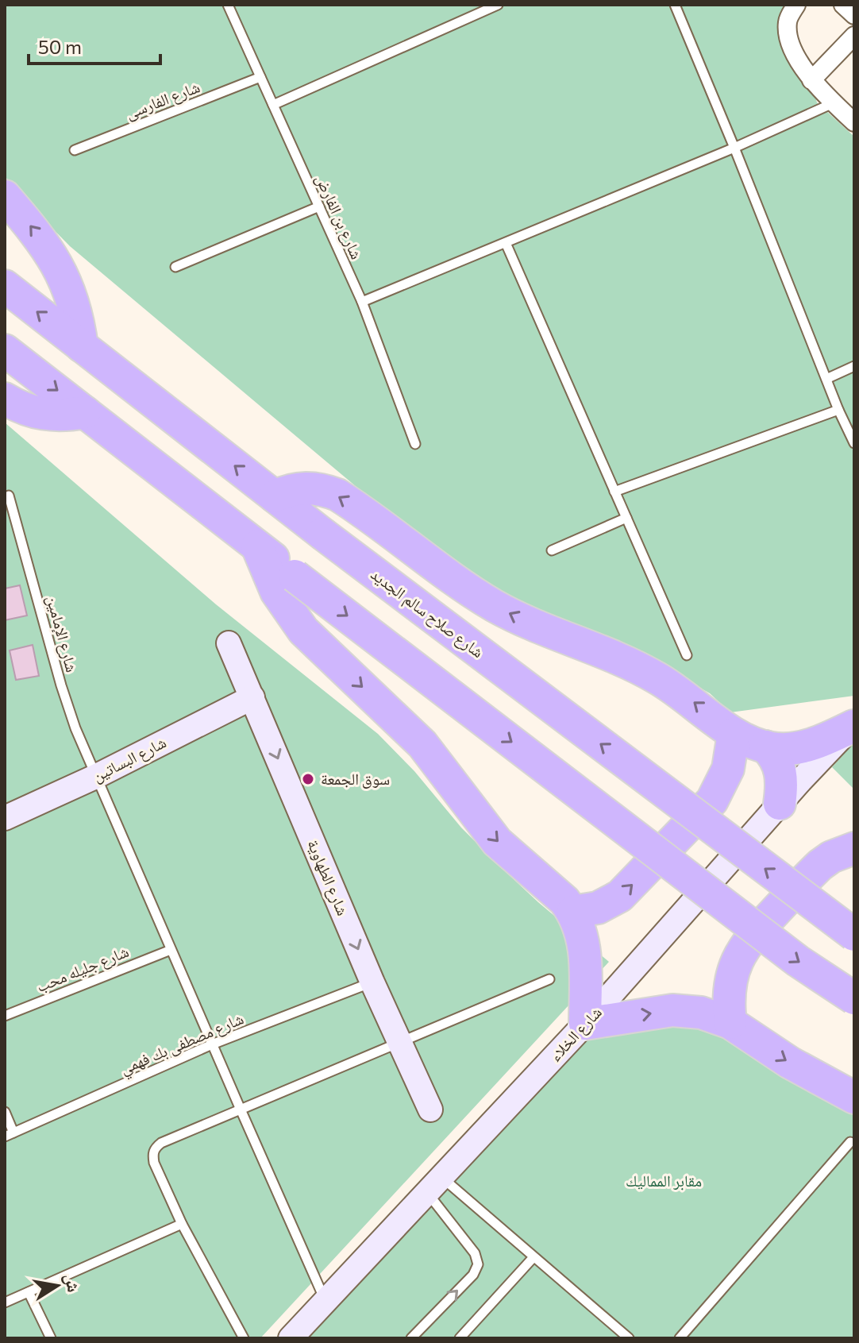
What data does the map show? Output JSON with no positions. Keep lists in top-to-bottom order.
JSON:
{
  "streets": {
    "highway": ["شارع صلاح سالم الجديد"],
    "street": ["شارع البساتين", "شارع الطهاوية", "شارع الخلاء"],
    "lane": [
      "شارع الفارسى",
      "شارع بن الفارض",
      "شارع الإمامين",
      "شارع جليله محب",
      "شارع مصطفى بك فهمي"
    ]
  },
  "crossings": [
    ["شارع الفارسى", "شارع بن الفارض"],
    ["شارع الإمامين", "شارع البساتين"],
    ["شارع الإمامين", "شارع جليله محب"],
    ["شارع الإمامين", "شارع الخلاء"],
    ["شارع الإمامين", "شارع مصطفى بك فهمي"],
    ["شارع البساتين", "شارع الطهاوية"],
    ["شارع الطهاوية", "شارع مصطفى بك فهمي"]
  ],
  "one_way": ["شارع الطهاوية"],
  "parks": ["مقابر المماليك"],
  "places": ["سوق الجمعة"],
  "scale_bar": "50 m",
  "north": "right"
}
